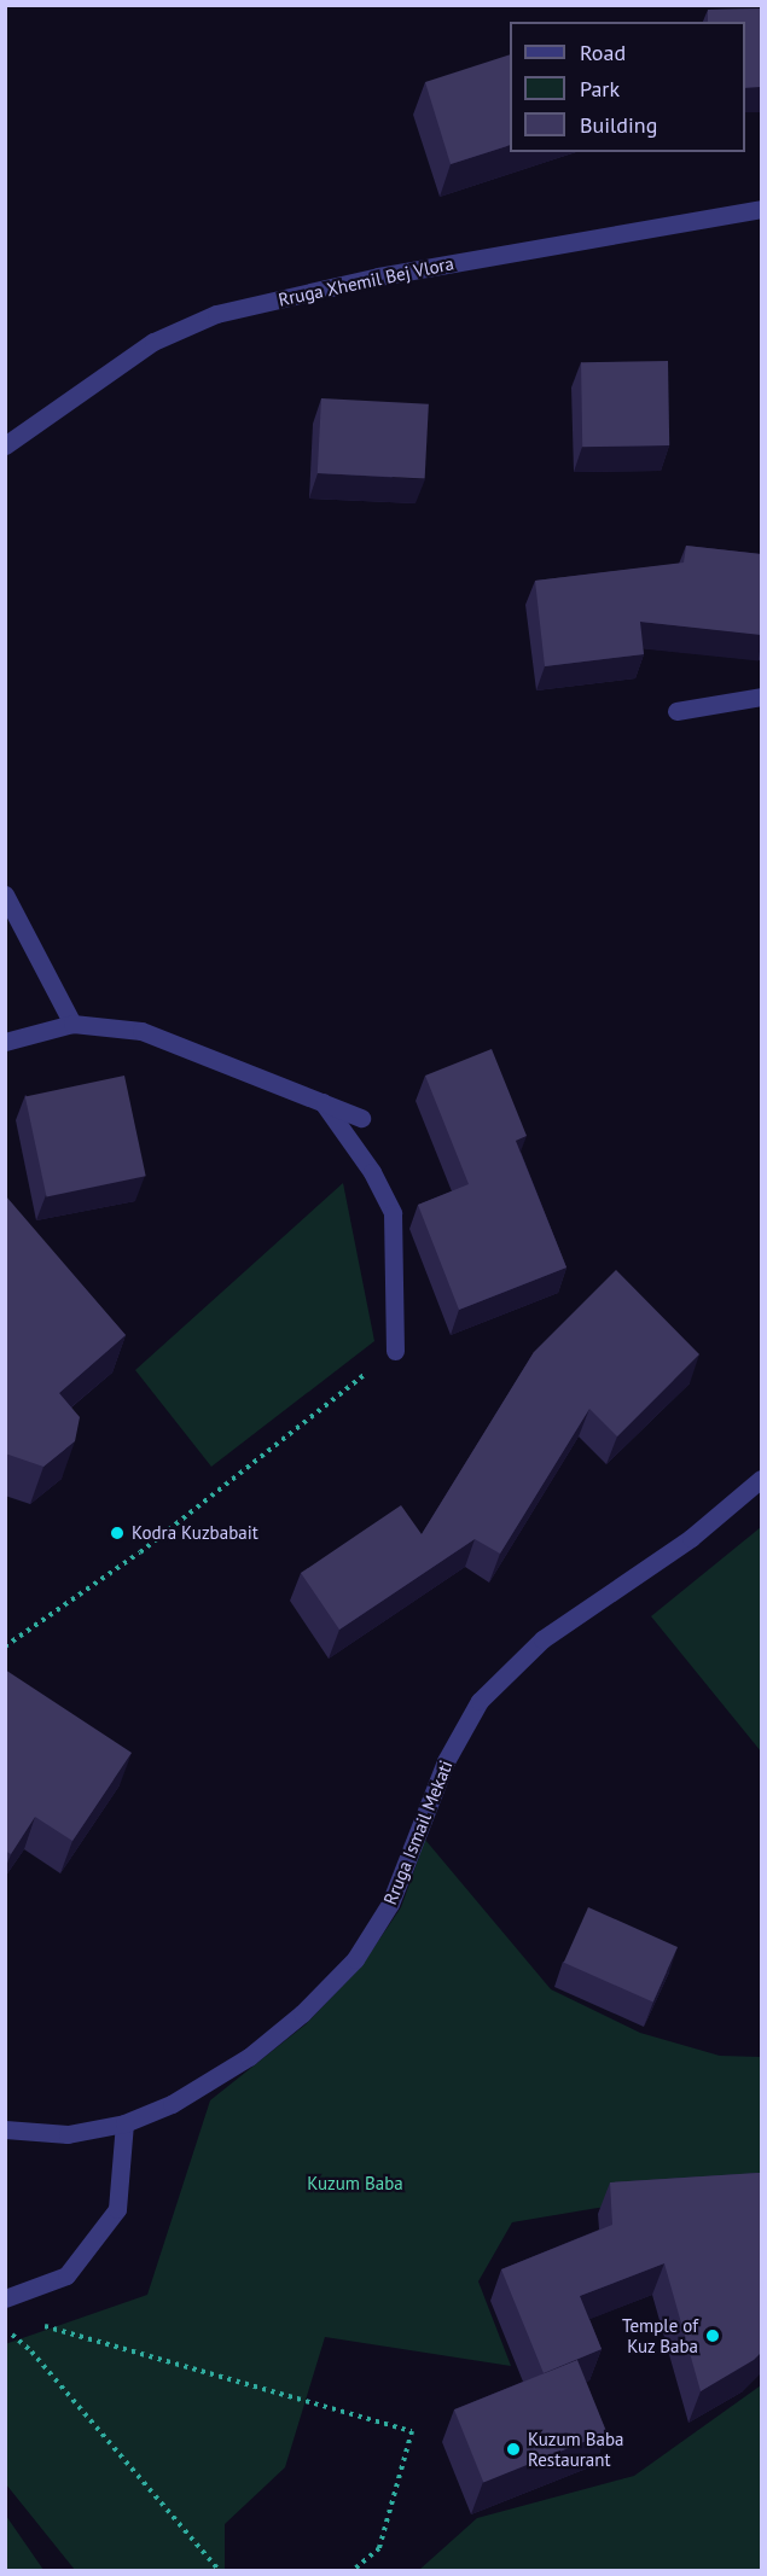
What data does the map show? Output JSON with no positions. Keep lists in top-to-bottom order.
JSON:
{
  "streets": {
    "street": ["Rruga Xhemil Bej Vlora", "Rruga Ismail Mekati"]
  },
  "parks": ["Kuzum Baba"],
  "places": ["Kodra Kuzbabait", "Temple of Kuz Baba", "Kuzum Baba Restaurant"],
  "legend": ["Road", "Park", "Building"]
}
